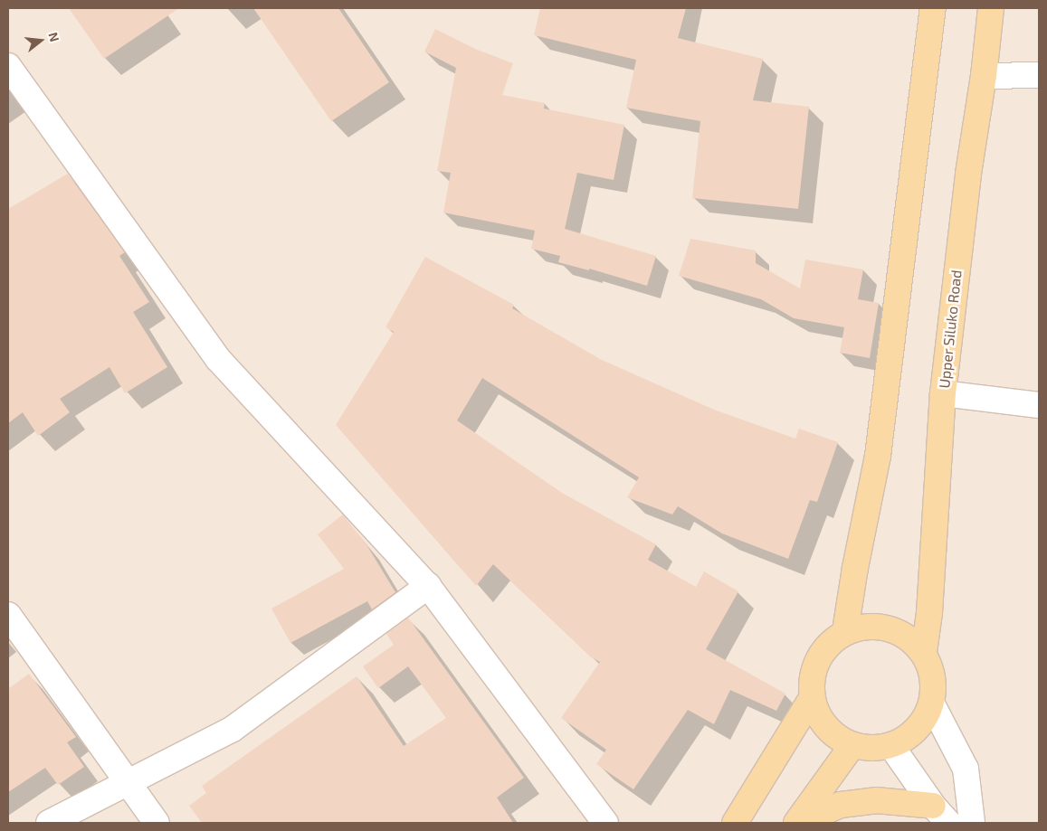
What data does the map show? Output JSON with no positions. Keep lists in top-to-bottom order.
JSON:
{
  "streets": {
    "main road": ["Upper Siluko Road"]
  },
  "north": "right"
}
